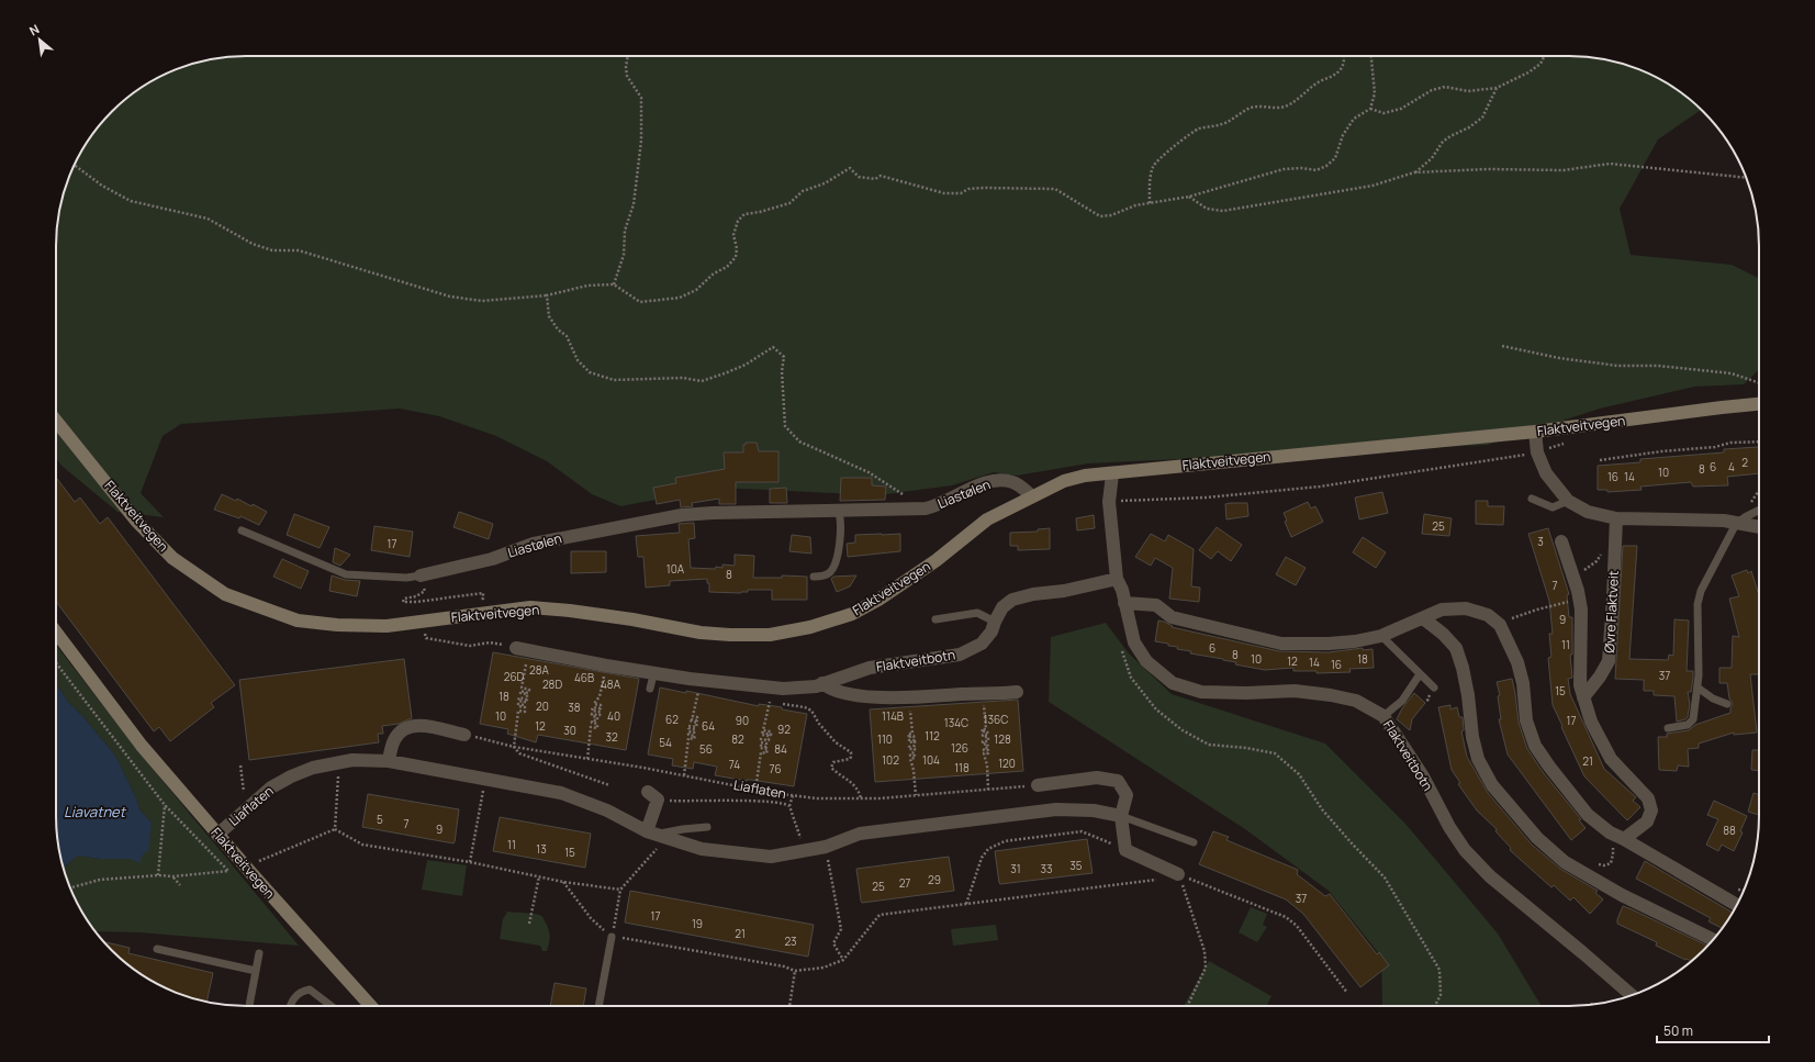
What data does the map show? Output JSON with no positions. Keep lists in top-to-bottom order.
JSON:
{
  "streets": {
    "main road": ["Flaktveitvegen"],
    "street": [
      "Liastølen",
      "Øvre Flaktveit",
      "Flaktveitbotn",
      "Liaflaten"
    ]
  },
  "crossings": [
    ["Flaktveitvegen", "Liastølen"],
    ["Flaktveitvegen", "Flaktveitbotn"],
    ["Flaktveitvegen", "Liaflaten"]
  ],
  "water": ["Liavatnet"],
  "house_numbers": [
    "2",
    "6",
    "4",
    "8",
    "10",
    "16",
    "14",
    "25",
    "3",
    "17",
    "10A",
    "8",
    "7",
    "9",
    "11",
    "6",
    "8",
    "10",
    "18",
    "12",
    "14",
    "16",
    "28A",
    "37",
    "26D",
    "46B",
    "28D",
    "48A",
    "15",
    "18",
    "20",
    "38",
    "10",
    "40",
    "114B",
    "62",
    "136C",
    "90",
    "17",
    "134C",
    "12",
    "64",
    "92",
    "30",
    "112",
    "32",
    "82",
    "110",
    "128",
    "54",
    "126",
    "56",
    "84",
    "102",
    "104",
    "21",
    "120",
    "74",
    "118",
    "76",
    "5",
    "7",
    "9",
    "88",
    "11",
    "13",
    "15",
    "35",
    "31",
    "33",
    "29",
    "27",
    "25",
    "37",
    "17",
    "19",
    "21",
    "23"
  ],
  "scale_bar": "50 m",
  "north": "top left"
}
